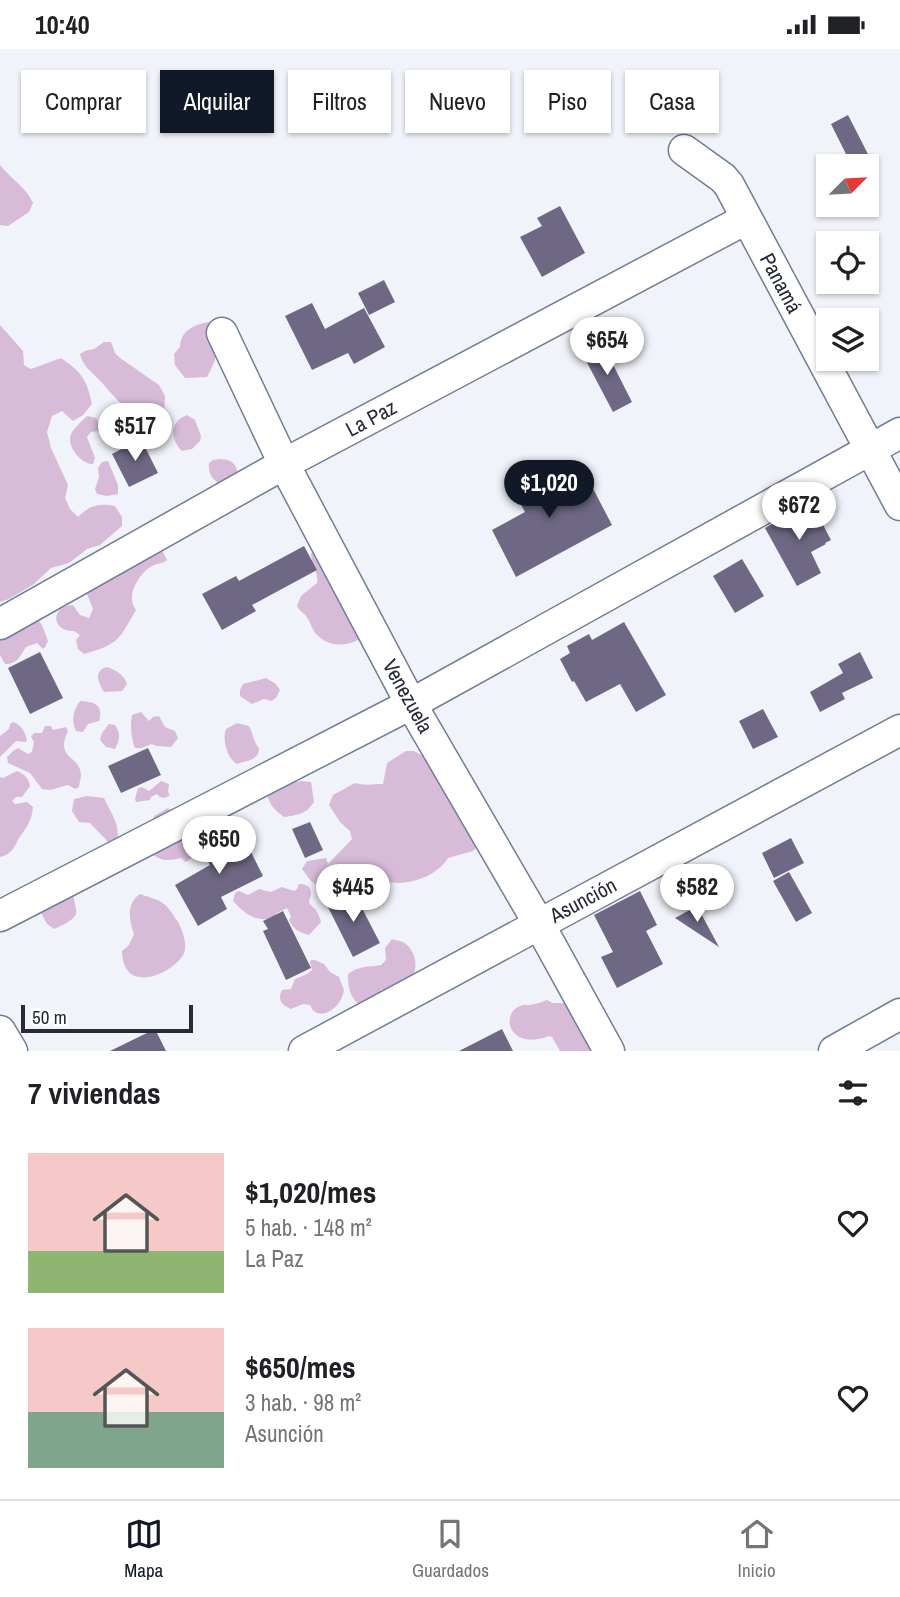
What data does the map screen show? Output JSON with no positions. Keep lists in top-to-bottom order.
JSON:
{
  "streets": {
    "street": [
      "Panamá",
      "La Paz",
      "Venezuela",
      "Asunción"
    ]
  },
  "crossings": [
    ["Panamá", "La Paz"],
    ["La Paz", "Venezuela"],
    ["Venezuela", "Asunción"]
  ],
  "scale_bar": "50 m",
  "north": "top right",
  "page": {
    "status": "10:40",
    "chip": [
      "Comprar",
      "Alquilar",
      "Filtros",
      "Nuevo",
      "Piso",
      "Casa"
    ],
    "price": [
      "$654",
      "$517",
      "$1,020",
      "$672",
      "$650",
      "$445",
      "$582"
    ],
    "scale": "50 m",
    "heading": "7 viviendas",
    "list": [
      {
        "name": "$1,020/mes",
        "note": "5 hab. · 148 m² · La Paz"
      },
      {
        "name": "$650/mes",
        "note": "3 hab. · 98 m² · Asunción"
      }
    ],
    "tabs": ["Mapa", "Guardados", "Inicio"]
  }
}
